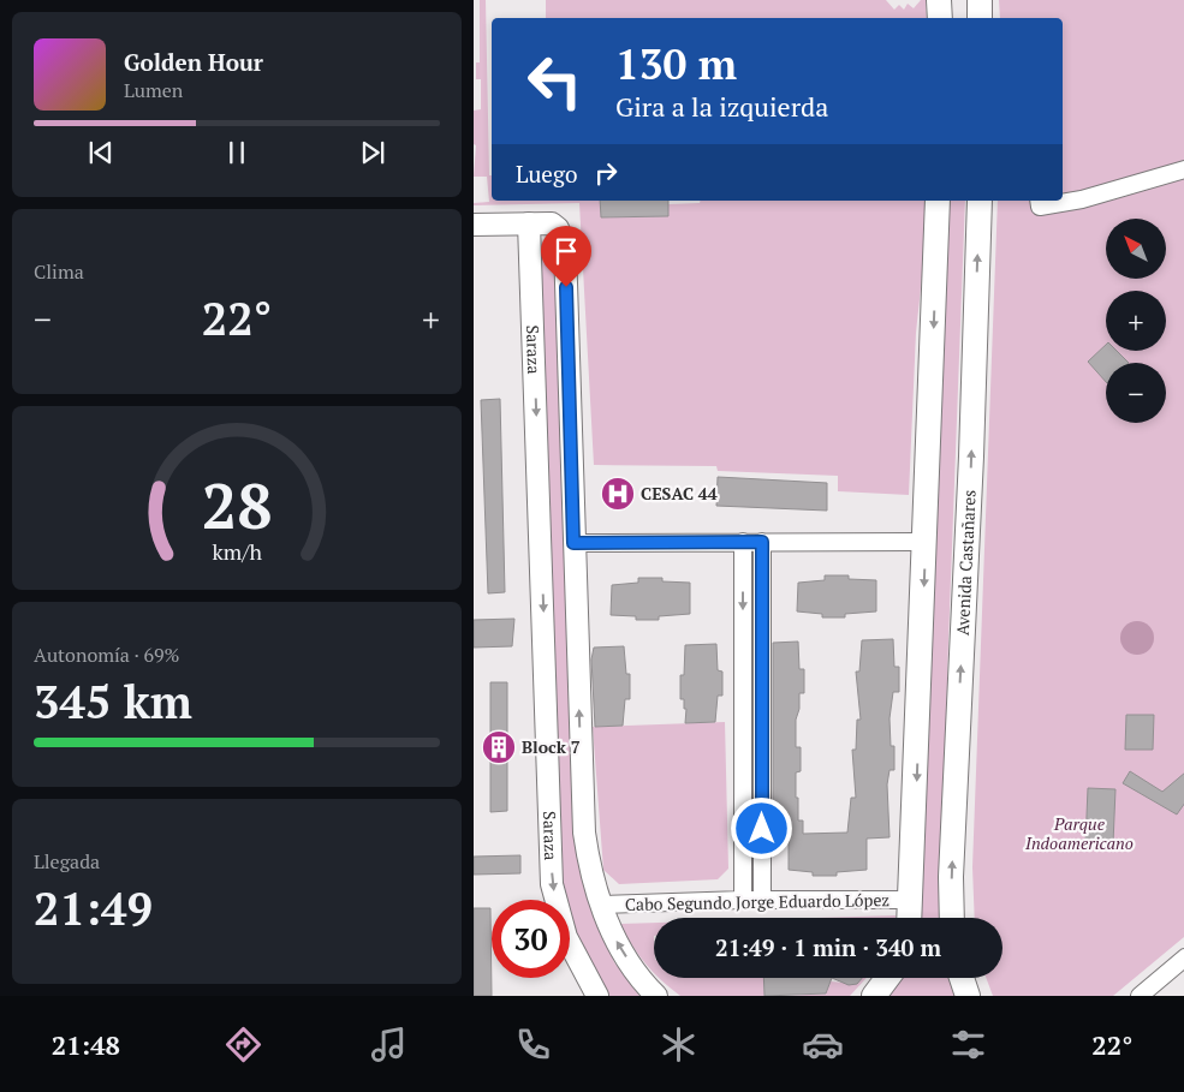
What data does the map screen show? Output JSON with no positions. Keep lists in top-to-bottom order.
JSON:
{
  "streets": {
    "main road": ["Avenida Castañares"],
    "street": ["Saraza", "Cabo Segundo Jorge Eduardo López"]
  },
  "crossings": [
    ["Saraza", "Cabo Segundo Jorge Eduardo López"]
  ],
  "parks": ["Parque Indoamericano"],
  "places": {
    "hospital": ["CESAC 44"],
    "building": ["Block 7"]
  },
  "north": "top left",
  "page": {
    "turn": ["130 m", "Gira a la izquierda"],
    "song": ["Golden Hour", "Lumen"],
    "then": "Luego",
    "tile": [
      "Clima",
      ["Autonomía · 69%", "345 km"],
      ["Llegada", "21:49"]
    ],
    "map_buttons": ["+", "−"],
    "heat": ["−", "22°", "+"],
    "limit": "30",
    "trip": "21:49 · 1 min · 340 m",
    "tabs": ["21:48", "22°"],
    "gauge": ["28", "km/h"]
  }
}
